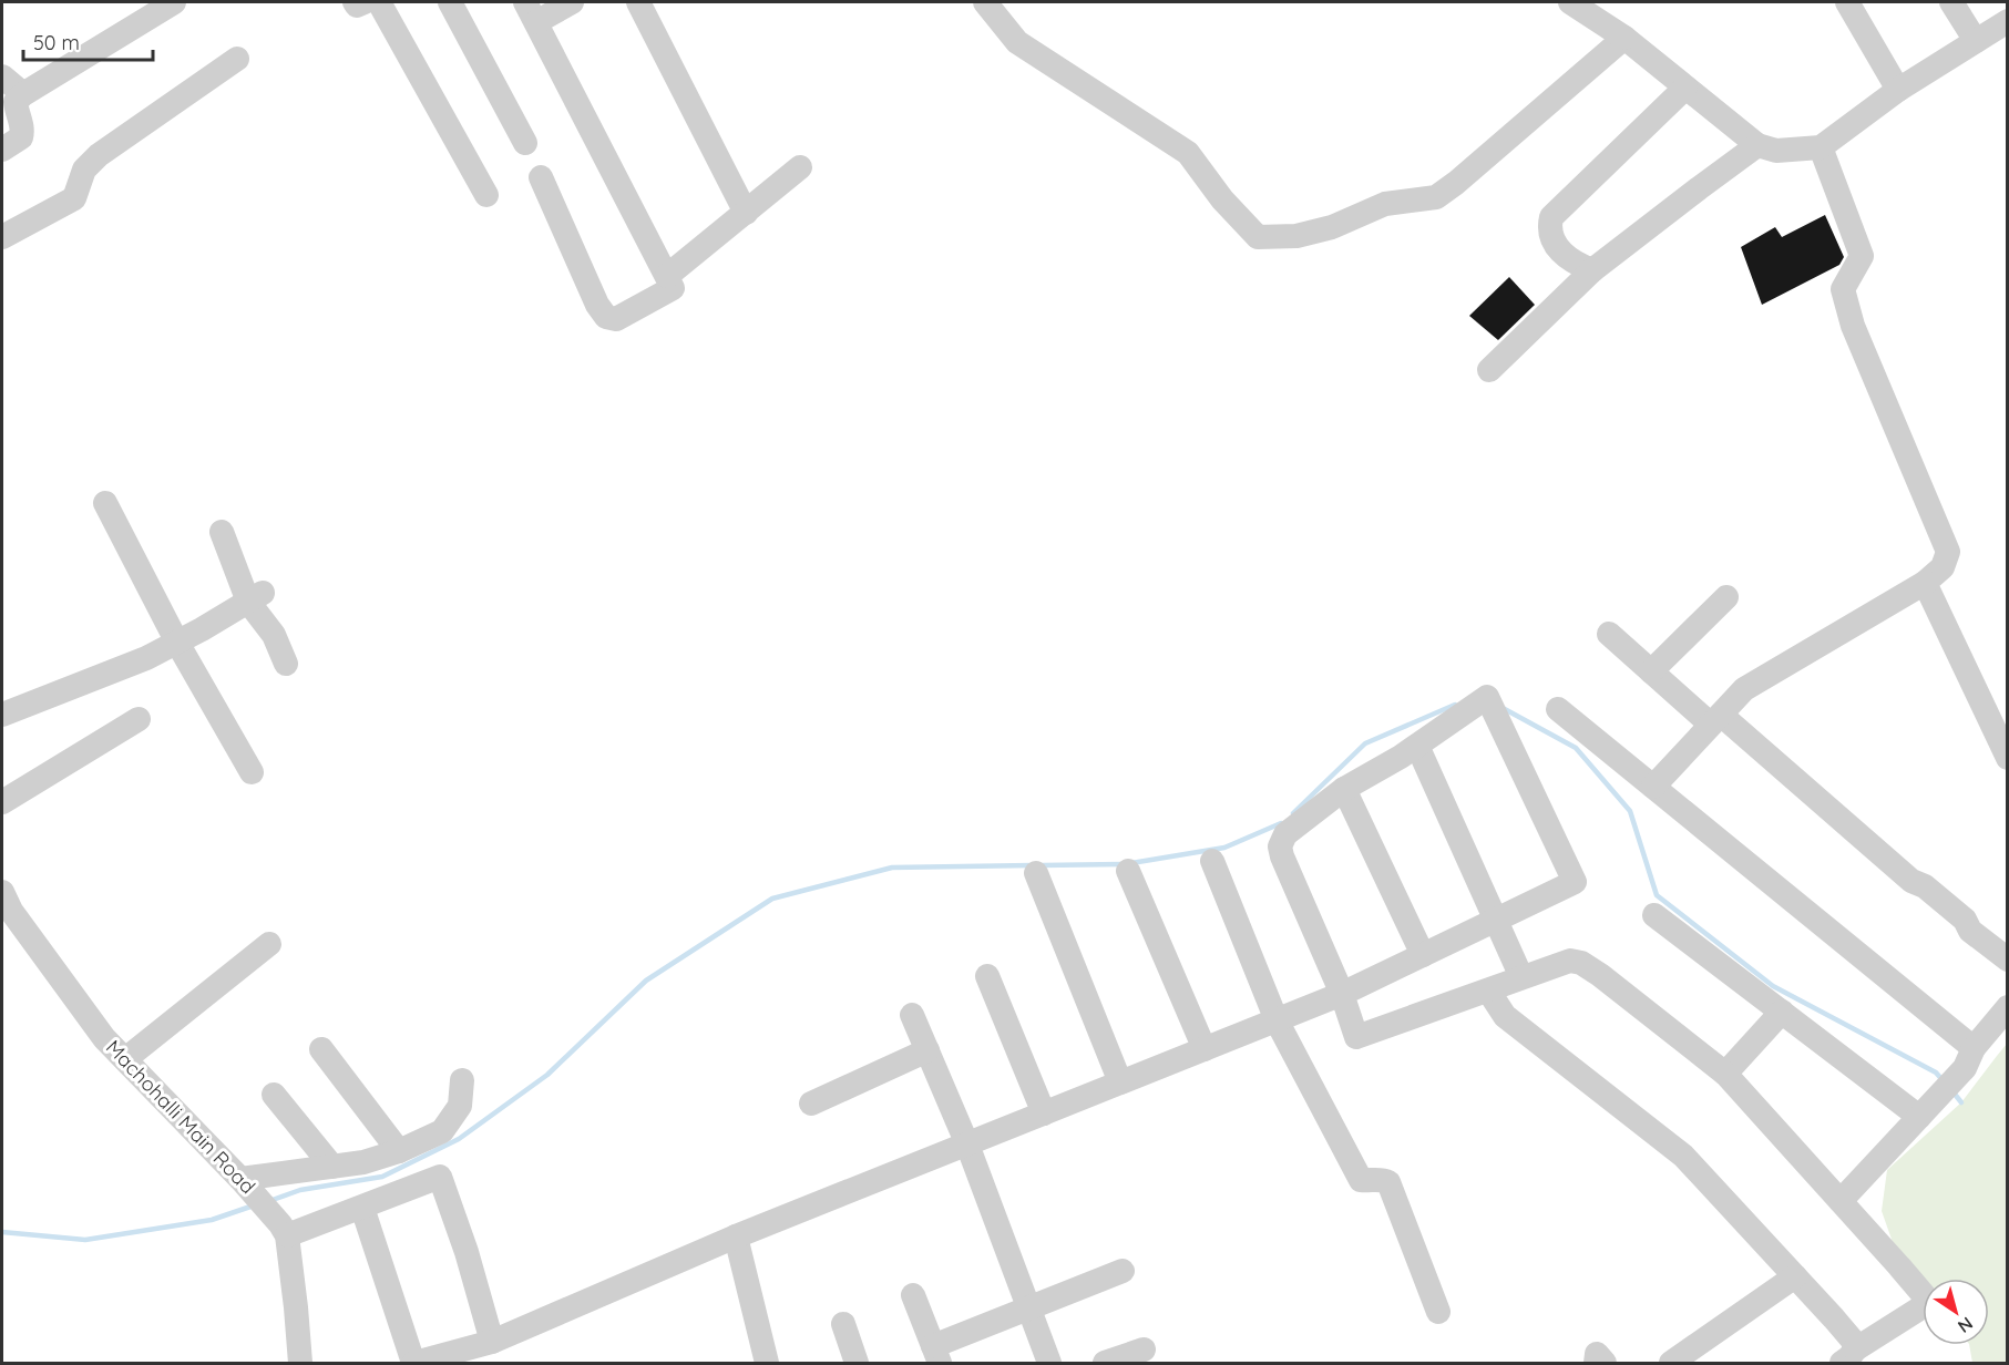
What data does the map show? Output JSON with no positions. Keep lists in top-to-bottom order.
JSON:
{
  "streets": {
    "street": ["Machohalli Main Road"]
  },
  "scale_bar": "50 m",
  "north": "bottom right"
}
